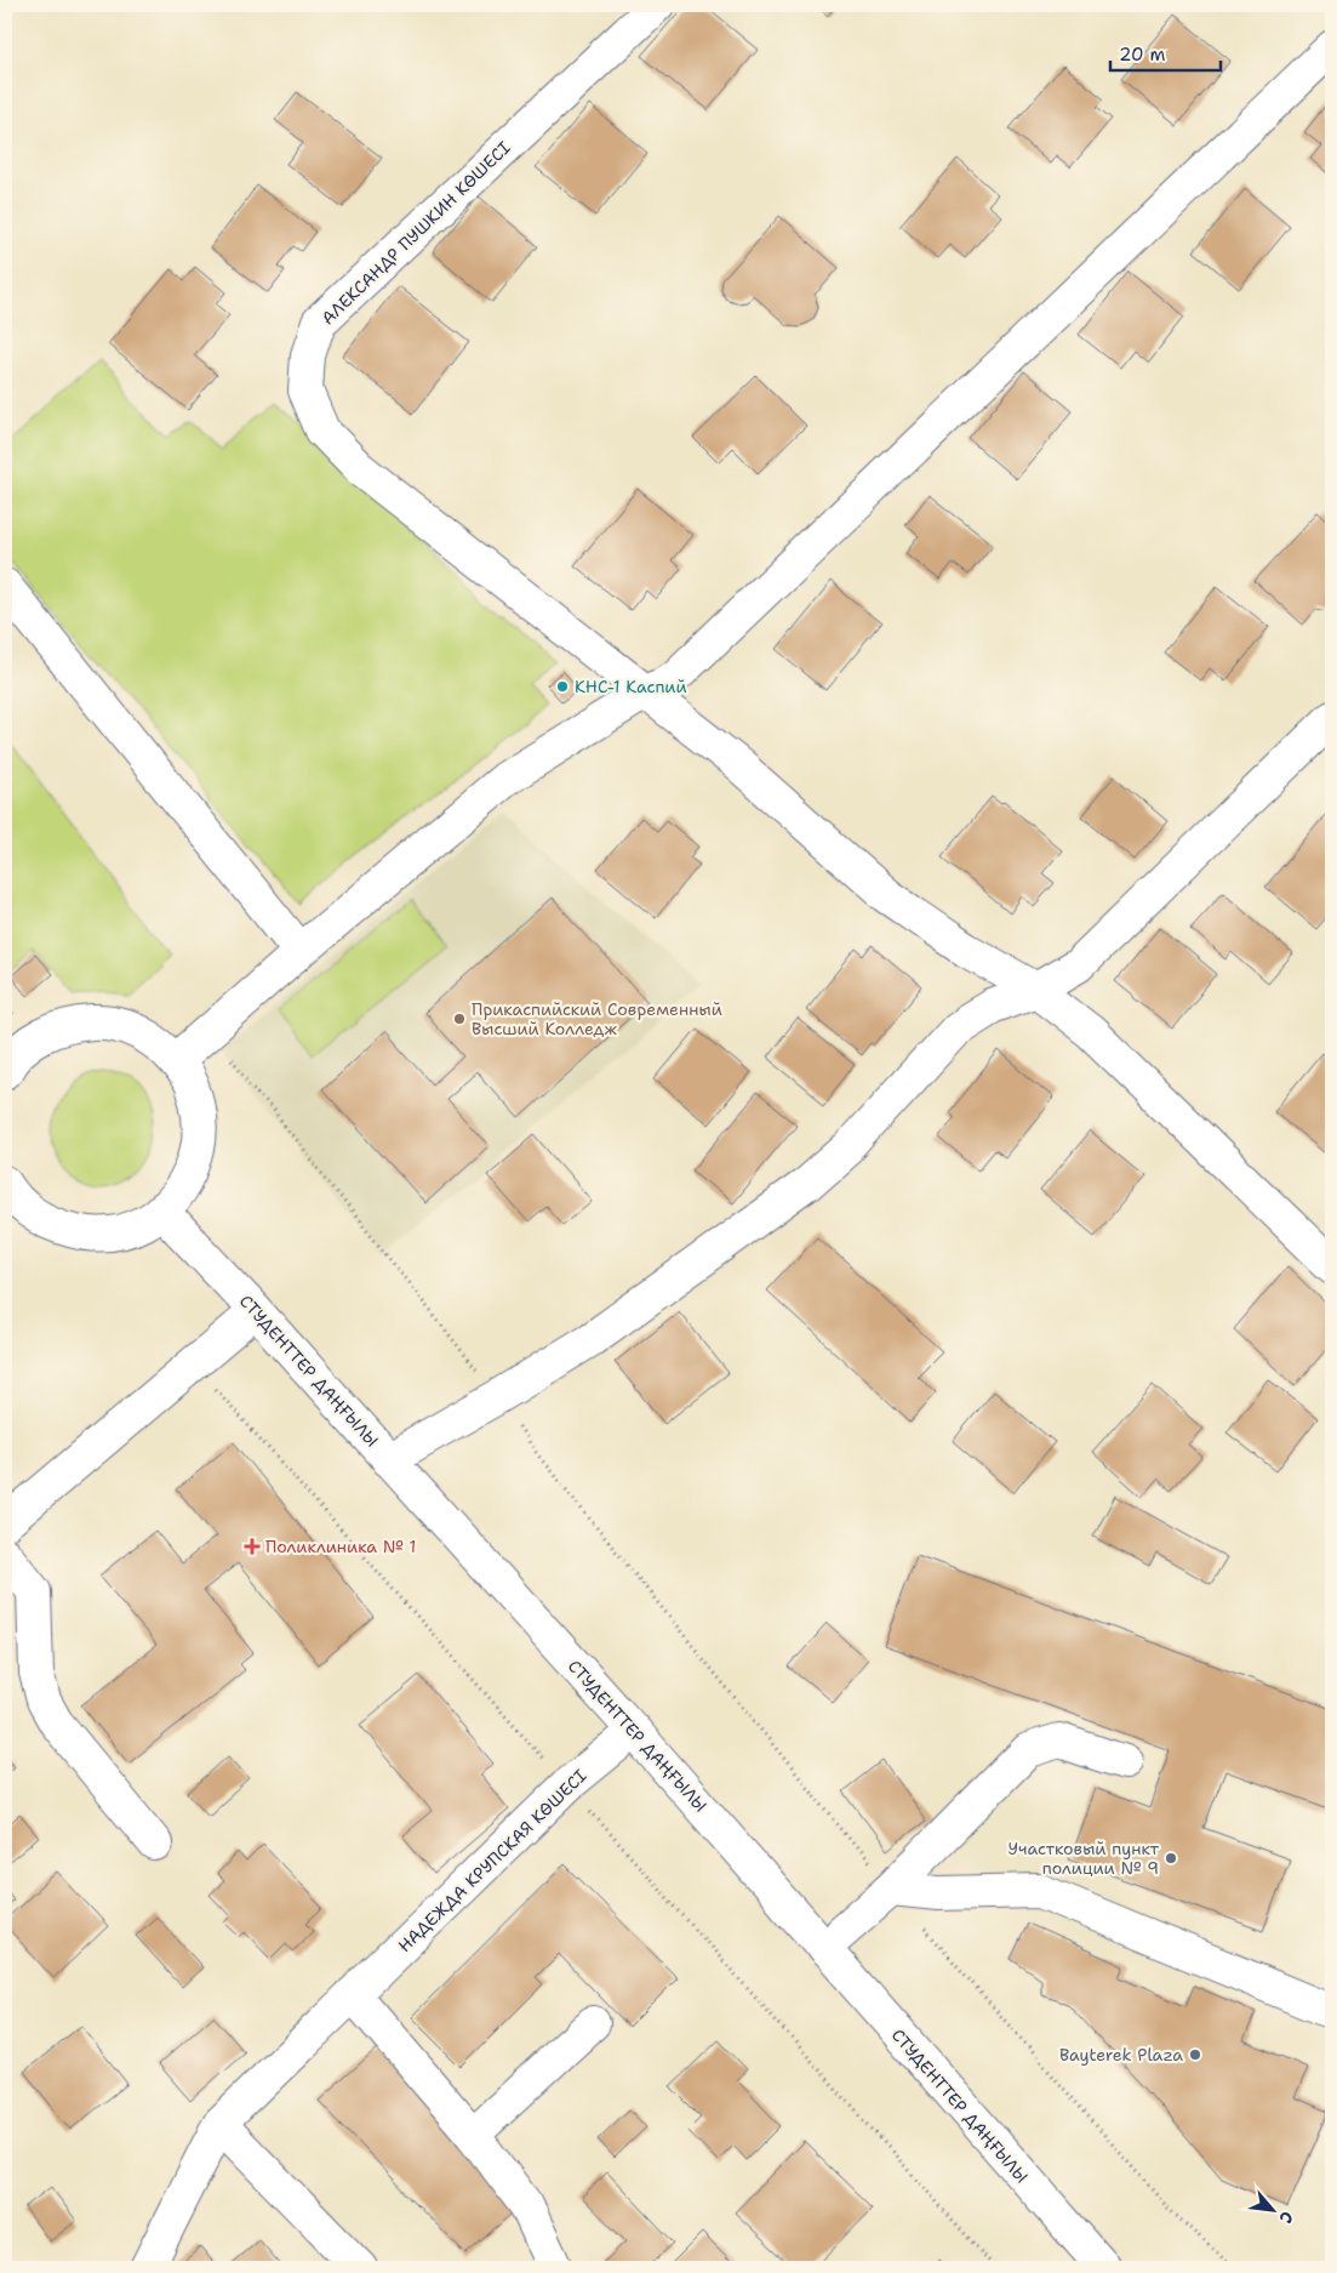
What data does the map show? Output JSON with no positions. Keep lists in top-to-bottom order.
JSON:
{
  "streets": {
    "street": ["АЛЕКСАНДР ПУШКИН КӨШЕСІ", "СТУДЕНТТЕР ДАҢҒЫЛЫ", "НАДЕЖДА КРУПСКАЯ КӨШЕСІ"]
  },
  "crossings": [
    ["СТУДЕНТТЕР ДАҢҒЫЛЫ", "НАДЕЖДА КРУПСКАЯ КӨШЕСІ"]
  ],
  "places": {
    "other": [
      "КНС-1 Каспий",
      "Прикаспийский Современный Высший Колледж",
      "Участковый пункт полиции № 9",
      "Bayterek Plaza"
    ],
    "health": ["Поликлиника № 1"]
  },
  "scale_bar": "20 m",
  "north": "bottom right"
}
